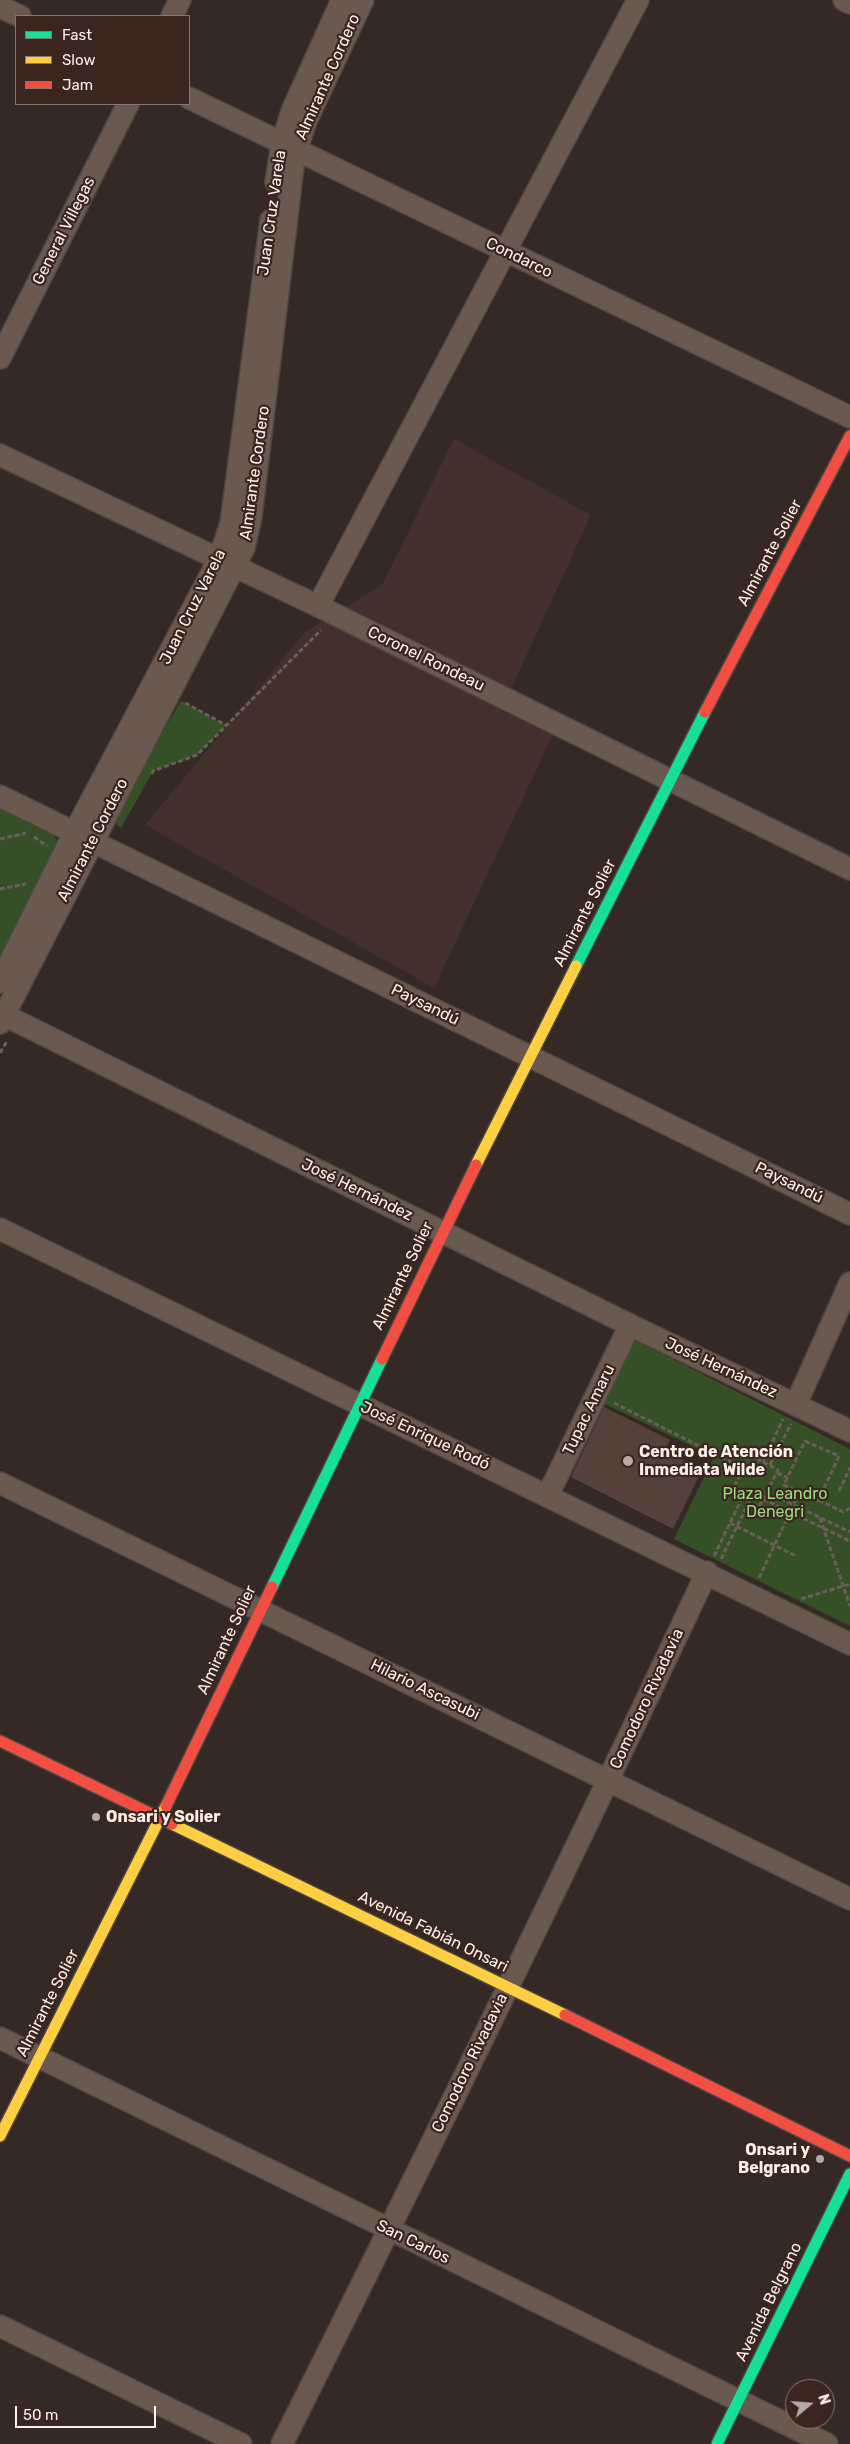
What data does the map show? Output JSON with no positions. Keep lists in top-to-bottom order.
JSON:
{
  "streets": {
    "street": [
      "Almirante Cordero",
      "Juan Cruz Varela",
      "General Villegas",
      "Condarco",
      "Almirante Solier",
      "Coronel Rondeau",
      "Paysandú",
      "José Hernández",
      "Tupac Amaru",
      "José Enrique Rodó",
      "Hilario Ascasubi",
      "Comodoro Rivadavia",
      "Avenida Fabián Onsari",
      "San Carlos",
      "Avenida Belgrano"
    ]
  },
  "crossings": [
    ["Almirante Cordero", "Juan Cruz Varela"],
    ["Almirante Cordero", "Condarco"],
    ["Almirante Cordero", "Coronel Rondeau"],
    ["Almirante Cordero", "Paysandú"],
    ["Almirante Cordero", "José Hernández"],
    ["Juan Cruz Varela", "Condarco"],
    ["Almirante Solier", "Coronel Rondeau"],
    ["Almirante Solier", "Paysandú"],
    ["Almirante Solier", "José Hernández"],
    ["Almirante Solier", "José Enrique Rodó"],
    ["Almirante Solier", "Hilario Ascasubi"],
    ["Almirante Solier", "Avenida Fabián Onsari"],
    ["Almirante Solier", "San Carlos"],
    ["José Hernández", "Tupac Amaru"],
    ["Tupac Amaru", "José Enrique Rodó"],
    ["José Enrique Rodó", "Comodoro Rivadavia"],
    ["Hilario Ascasubi", "Comodoro Rivadavia"],
    ["Comodoro Rivadavia", "Avenida Fabián Onsari"],
    ["Comodoro Rivadavia", "San Carlos"],
    ["San Carlos", "Avenida Belgrano"]
  ],
  "parks": ["Plaza Leandro Denegri"],
  "places": ["Centro de Atención Inmediata Wilde", "Onsari y Solier", "Onsari y Belgrano"],
  "legend": ["Fast", "Slow", "Jam"],
  "scale_bar": "50 m",
  "north": "right"
}
